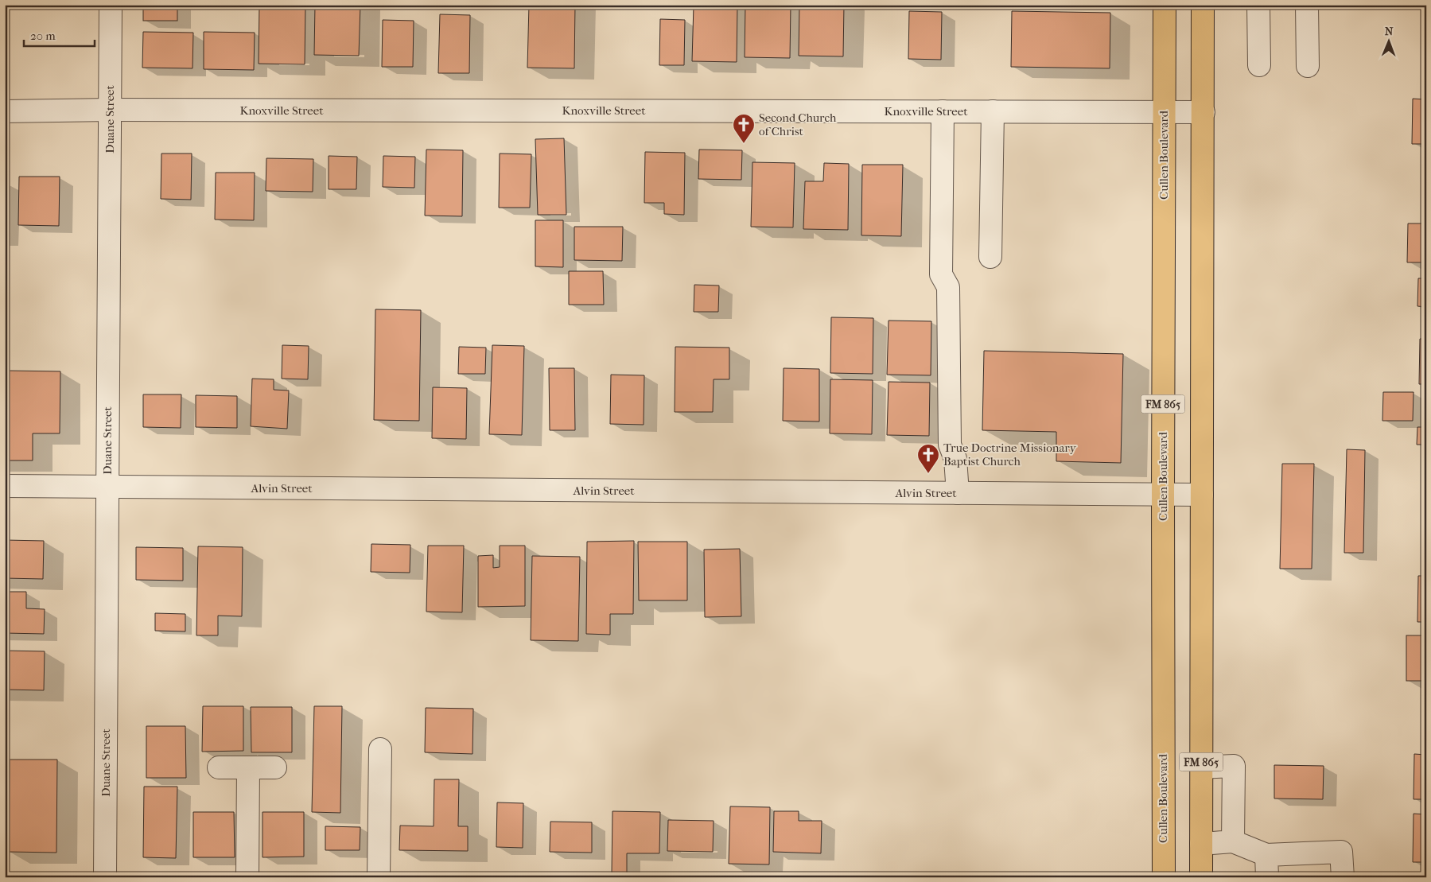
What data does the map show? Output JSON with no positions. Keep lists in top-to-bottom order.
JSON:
{
  "streets": {
    "main road": ["Cullen Boulevard", "FM 865"],
    "street": ["Knoxville Street", "Duane Street", "Alvin Street"]
  },
  "crossings": [
    ["Knoxville Street", "Duane Street"],
    ["Knoxville Street", "Cullen Boulevard"],
    ["Knoxville Street", "FM 865"],
    ["Duane Street", "Alvin Street"],
    ["Cullen Boulevard", "Alvin Street"],
    ["FM 865", "Alvin Street"]
  ],
  "places": {
    "church": ["Second Church of Christ", "True Doctrine Missionary Baptist Church"]
  },
  "scale_bar": "20 m",
  "north": "top"
}
